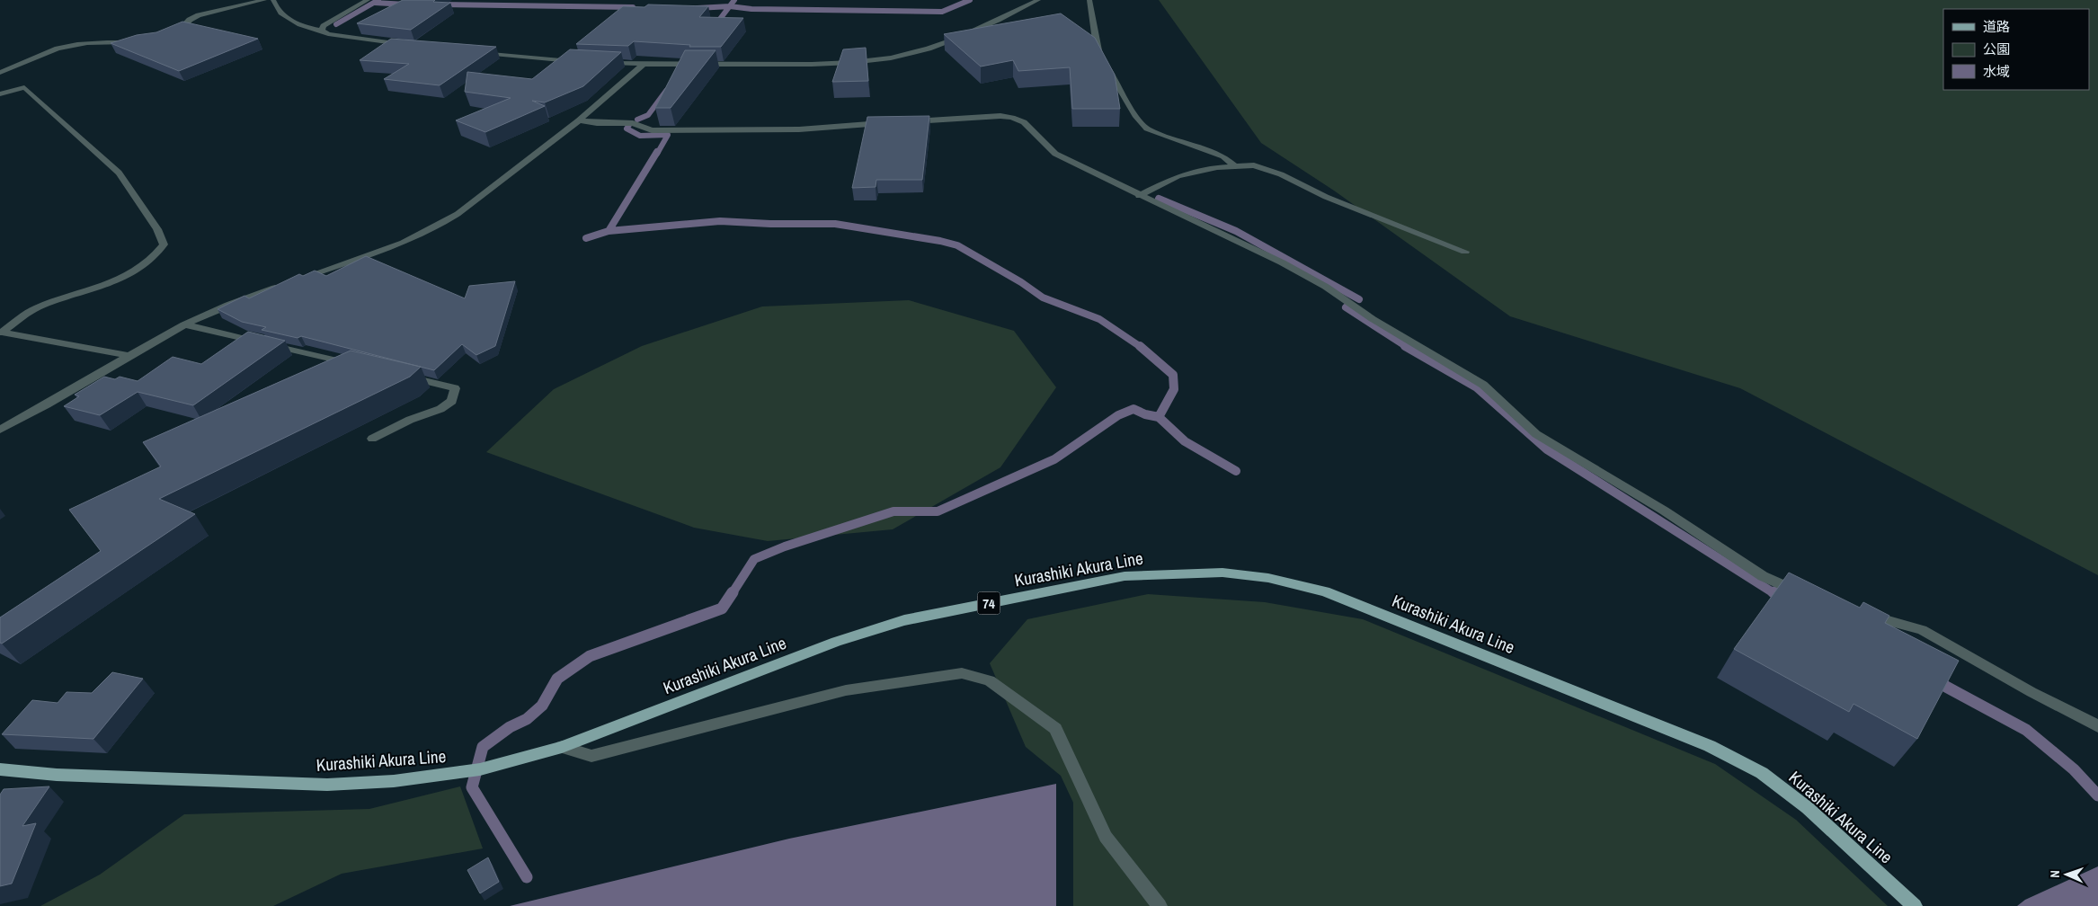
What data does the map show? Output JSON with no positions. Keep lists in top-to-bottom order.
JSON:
{
  "streets": {
    "main road": ["Kurashiki Akura Line", "74"]
  },
  "legend": ["道路", "公園", "水域"],
  "north": "left"
}
